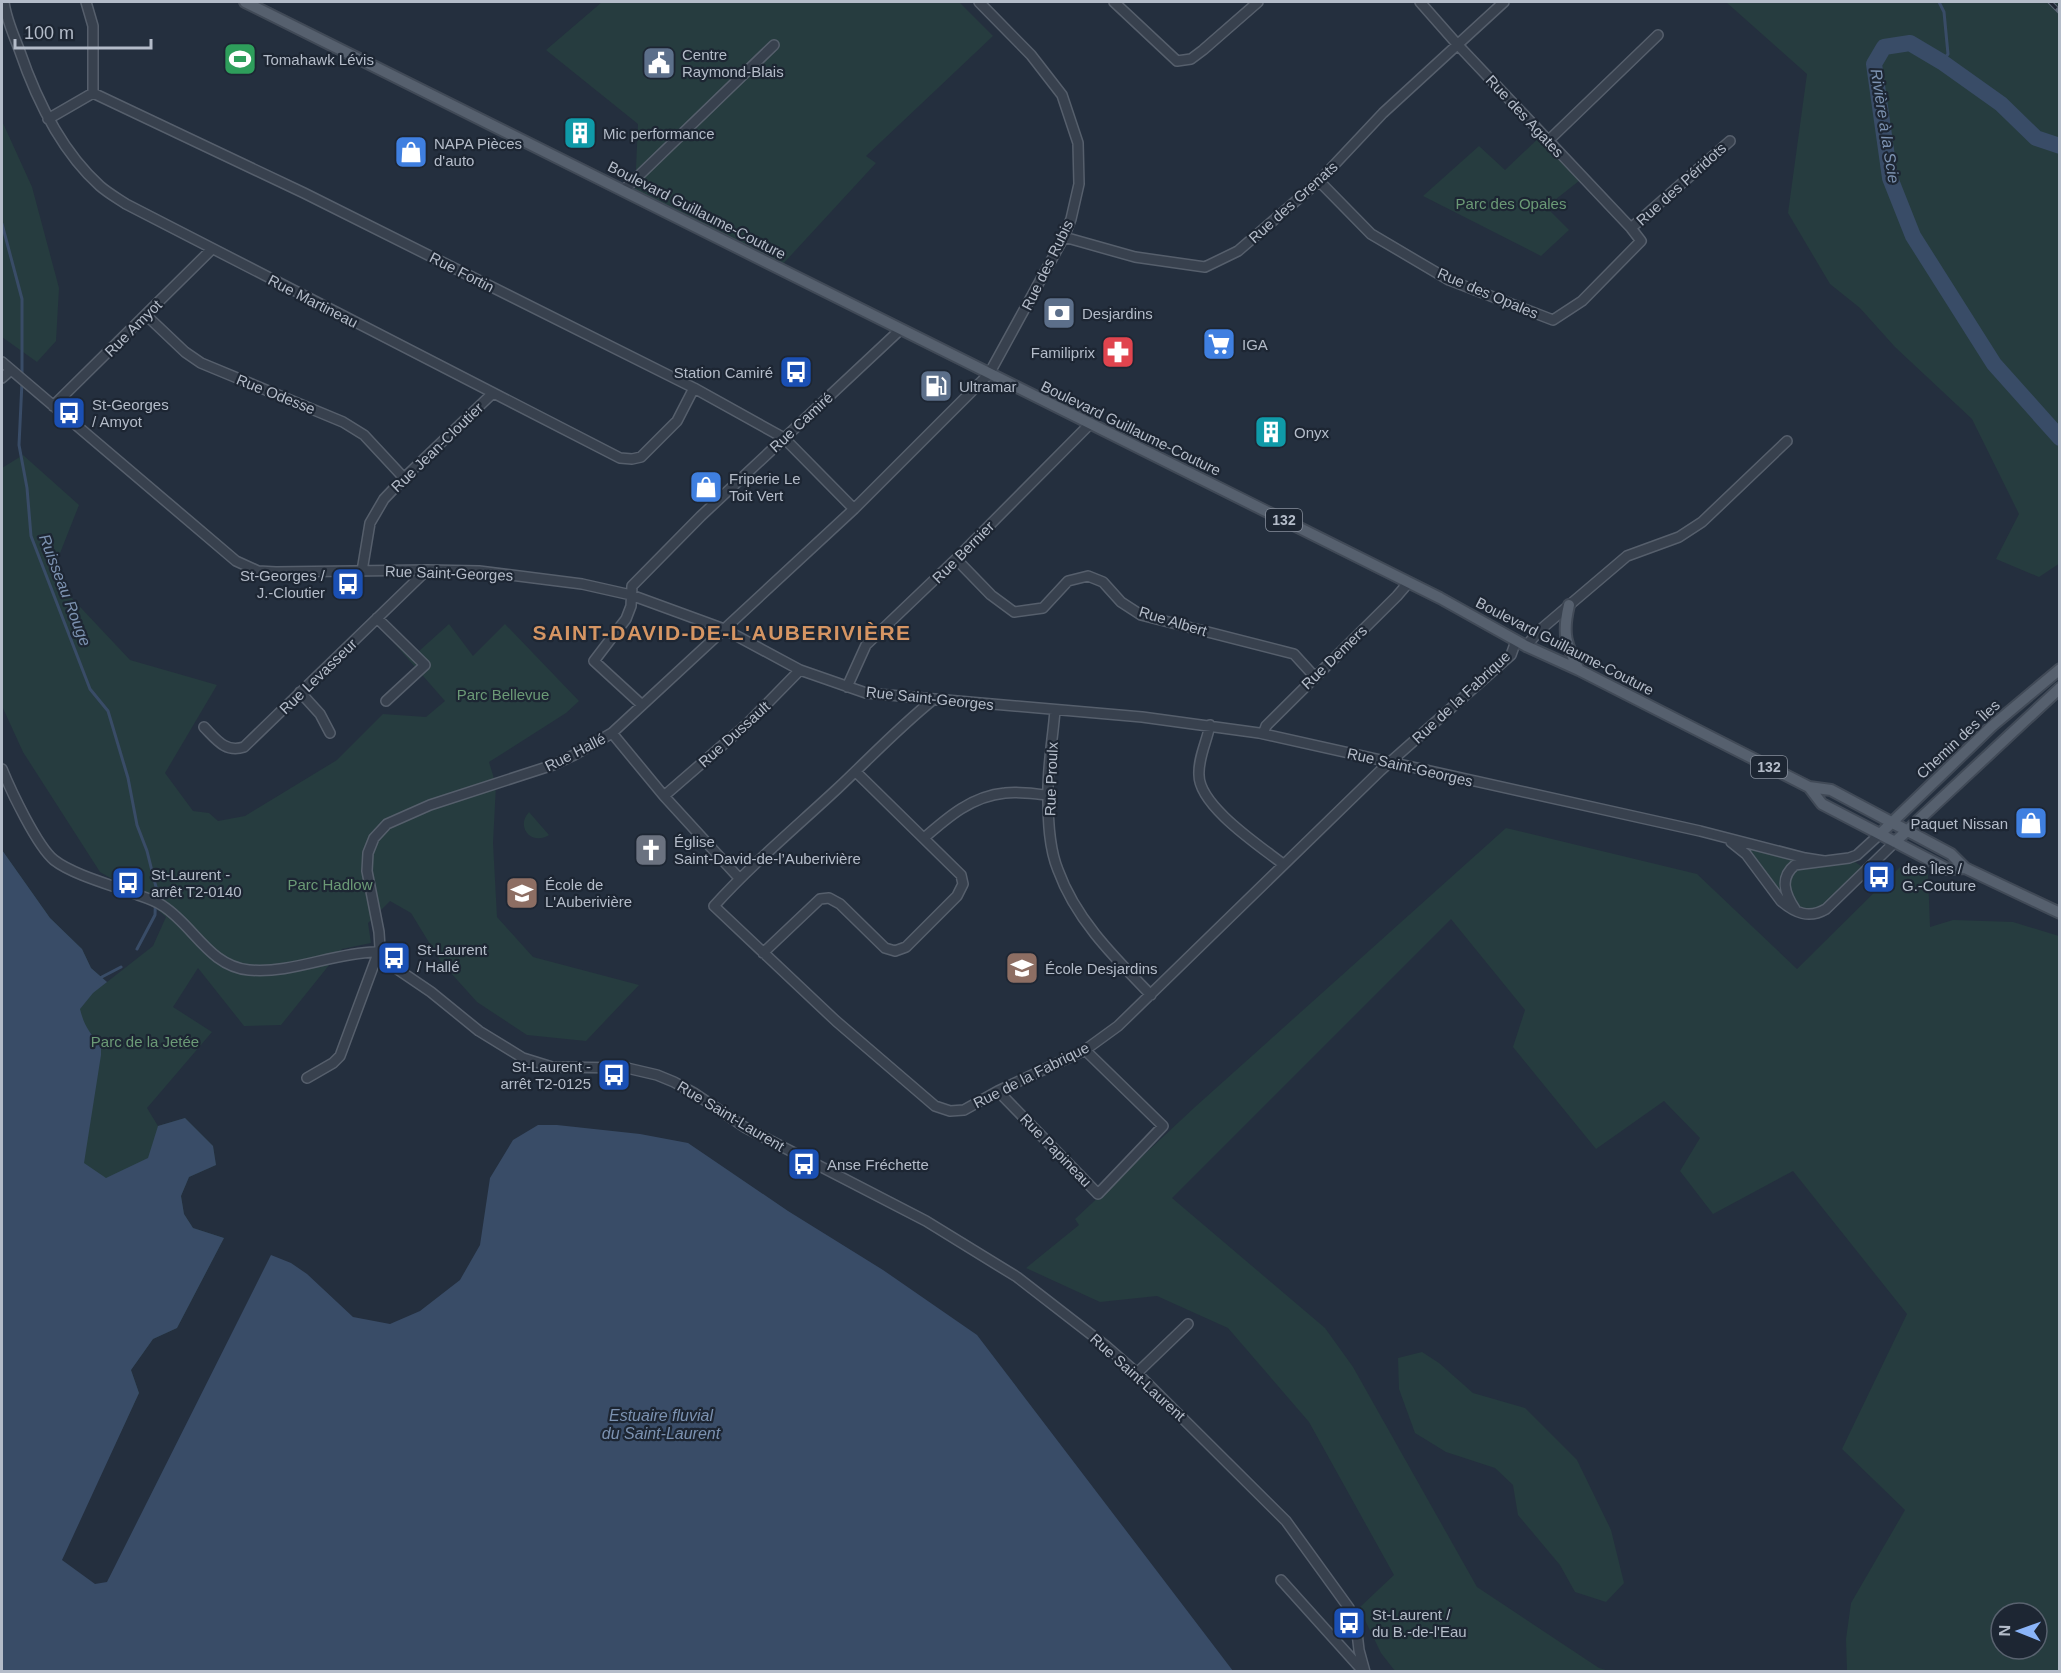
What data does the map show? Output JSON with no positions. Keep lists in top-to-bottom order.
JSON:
{
  "streets": {
    "main road": ["Boulevard Guillaume-Couture", "132", "Chemin des Îles"],
    "street": [
      "Rue des Agates",
      "Rue des Péridots",
      "Rue des Grenats",
      "Rue des Rubis",
      "Rue Fortin",
      "Rue des Opales",
      "Rue Martineau",
      "Rue Amyot",
      "Rue Odesse",
      "Rue Camiré",
      "Rue Jean-Cloutier",
      "Rue Bernier",
      "Rue Saint-Georges",
      "Rue Albert",
      "Rue Demers",
      "Rue Levasseur",
      "Rue de la Fabrique",
      "Rue Dussault",
      "Rue Hallé",
      "Rue Proulx",
      "Rue Saint-Laurent",
      "Rue Papineau"
    ]
  },
  "crossings": [
    ["Rue des Agates", "Rue des Péridots"],
    ["Rue des Agates", "Rue des Grenats"],
    ["Rue des Agates", "Rue des Opales"],
    ["Rue des Péridots", "Rue des Opales"],
    ["Rue des Grenats", "Rue des Rubis"],
    ["Rue des Grenats", "Rue des Opales"],
    ["Boulevard Guillaume-Couture", "Rue des Rubis"],
    ["Boulevard Guillaume-Couture", "Rue Camiré"],
    ["Boulevard Guillaume-Couture", "Rue Bernier"],
    ["Boulevard Guillaume-Couture", "Rue Saint-Georges"],
    ["Boulevard Guillaume-Couture", "Rue Demers"],
    ["Boulevard Guillaume-Couture", "Rue de la Fabrique"],
    ["Boulevard Guillaume-Couture", "Chemin des Îles"],
    ["Boulevard Guillaume-Couture", "Rue Hallé"],
    ["Rue des Rubis", "Rue Hallé"],
    ["Rue Fortin", "Rue Martineau"],
    ["Rue Fortin", "Rue Camiré"],
    ["Rue Fortin", "Rue Hallé"],
    ["Rue Martineau", "Rue Amyot"],
    ["Rue Martineau", "Rue Jean-Cloutier"],
    ["Rue Amyot", "Rue Odesse"],
    ["Rue Amyot", "Rue Saint-Georges"],
    ["Rue Odesse", "Rue Jean-Cloutier"],
    ["Rue Camiré", "Rue Saint-Georges"],
    ["Rue Camiré", "Rue Hallé"],
    ["Rue Jean-Cloutier", "Rue Saint-Georges"],
    ["Rue Bernier", "Rue Saint-Georges"],
    ["Rue Bernier", "Rue Albert"],
    ["Rue Saint-Georges", "Rue Demers"],
    ["Rue Saint-Georges", "Rue Levasseur"],
    ["Rue Saint-Georges", "Rue de la Fabrique"],
    ["Rue Saint-Georges", "Rue Dussault"],
    ["Rue Saint-Georges", "Chemin des Îles"],
    ["Rue Saint-Georges", "Rue Hallé"],
    ["Rue Saint-Georges", "Rue Proulx"],
    ["Rue Albert", "Rue Demers"],
    ["Rue de la Fabrique", "Rue Proulx"],
    ["Rue de la Fabrique", "Rue Papineau"],
    ["Rue Hallé", "Rue Saint-Laurent"]
  ],
  "districts": ["SAINT-DAVID-DE-L'AUBERIVIÈRE"],
  "water": ["Rivière à la Scie", "Ruisseau Rouge", "Estuaire fluvial du Saint-Laurent"],
  "parks": [
    "Parc des Opales",
    "Parc Bellevue",
    "Parc Hadlow",
    "Parc de la Jetée"
  ],
  "places": {
    "sports": ["Tomahawk Lévis"],
    "public building": ["Centre Raymond-Blais"],
    "building": ["Mic performance", "Onyx"],
    "shop": ["NAPA Pièces d'auto", "Friperie Le Toit Vert", "Paquet Nissan"],
    "bank": ["Desjardins"],
    "supermarket": ["IGA"],
    "pharmacy": ["Familiprix"],
    "bus stop": [
      "Station Camiré",
      "St-Georges / Amyot",
      "St-Georges / J.-Cloutier",
      "des Îles / G.-Couture",
      "St-Laurent - arrêt T2-0140",
      "St-Laurent / Hallé",
      "St-Laurent - arrêt T2-0125",
      "Anse Fréchette",
      "St-Laurent / du B.-de-l'Eau"
    ],
    "fuel station": ["Ultramar"],
    "church": ["Église Saint-David-de-l’Auberivière"],
    "school or university": ["École de L'Auberivière", "École Desjardins"]
  },
  "scale_bar": "100 m",
  "north": "left"
}
